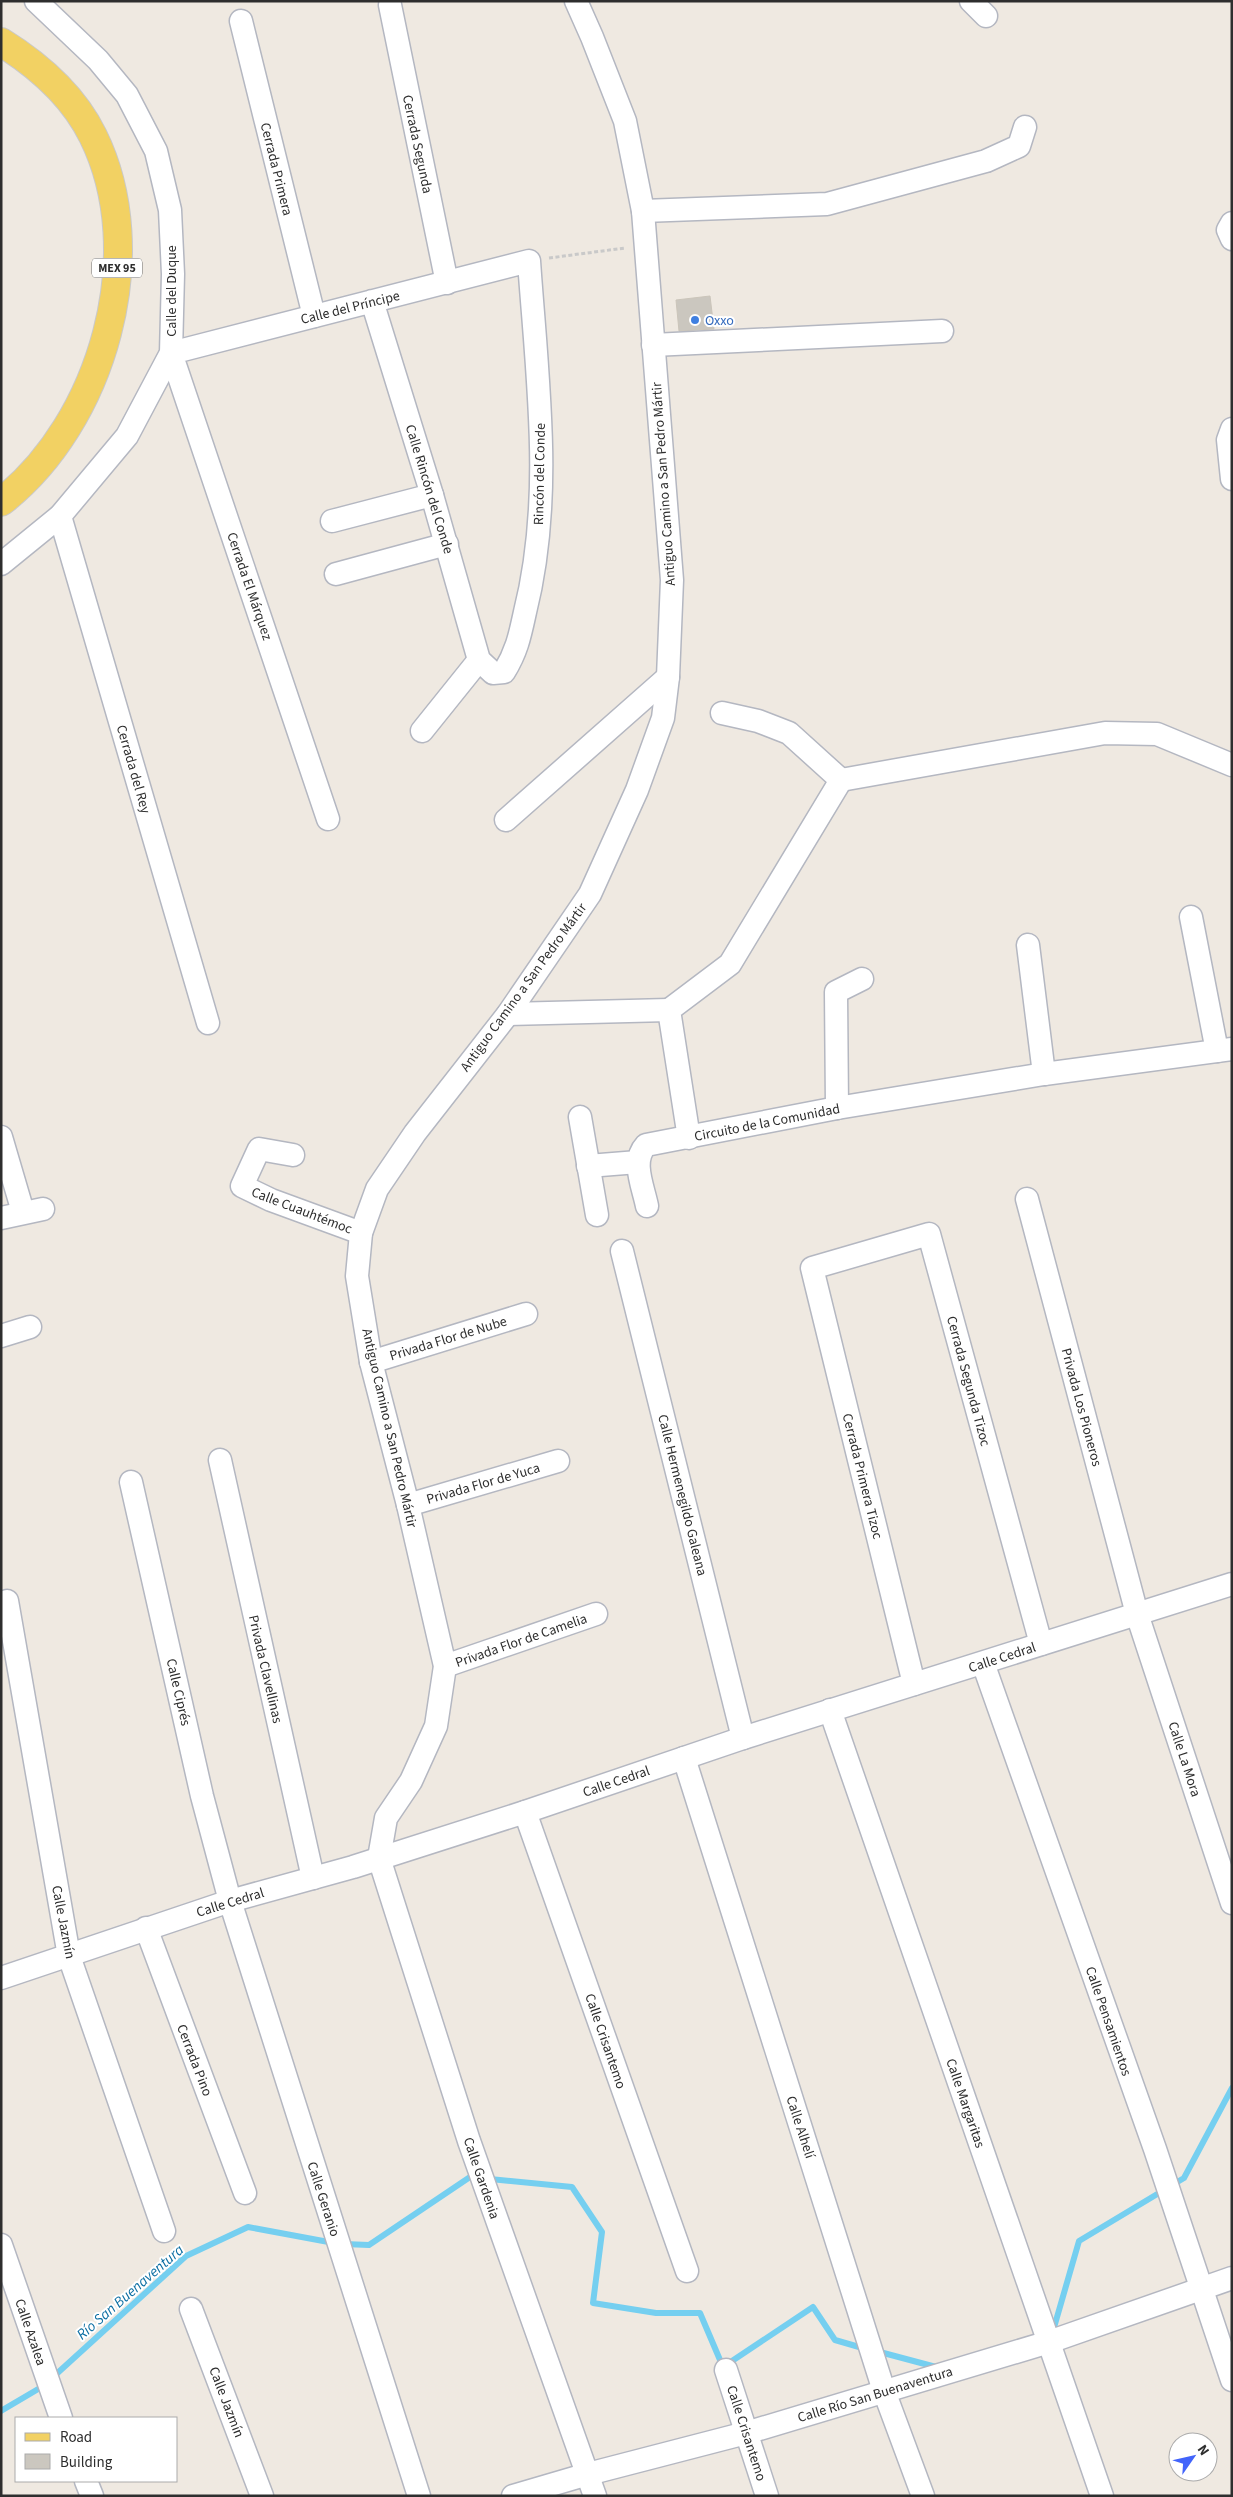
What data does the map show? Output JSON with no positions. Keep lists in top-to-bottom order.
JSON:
{
  "streets": {
    "main road": ["MEX 95"],
    "street": [
      "Cerrada Segunda",
      "Cerrada Primera",
      "Calle del Duque",
      "Calle del Príncipe",
      "Rincón del Conde",
      "Antiguo Camino a San Pedro Mártir",
      "Calle Rincón del Conde",
      "Cerrada El Márquez",
      "Cerrada del Rey",
      "Circuito de la Comunidad",
      "Calle Cuauhtémoc",
      "Privada Flor de Nube",
      "Cerrada Segunda Tizoc",
      "Privada Los Pioneros",
      "Cerrada Primera Tizoc",
      "Privada Flor de Yuca",
      "Calle Hermenegildo Galeana",
      "Privada Flor de Camelia",
      "Calle Cedral",
      "Privada Clavellinas",
      "Calle Ciprés",
      "Calle La Mora",
      "Calle Jazmín",
      "Calle Pensamientos",
      "Calle Crisantemo",
      "Cerrada Pino",
      "Calle Margaritas",
      "Calle Alhelí",
      "Calle Gardenia",
      "Calle Geranio",
      "Calle Azalea",
      "Calle Río San Buenaventura"
    ]
  },
  "crossings": [
    ["Cerrada Segunda", "Calle del Príncipe"],
    ["Cerrada Primera", "Calle del Príncipe"],
    ["Calle del Duque", "Calle del Príncipe"],
    ["Calle del Duque", "Cerrada El Márquez"],
    ["Calle del Duque", "Cerrada del Rey"],
    ["Calle del Príncipe", "Rincón del Conde"],
    ["Calle del Príncipe", "Calle Rincón del Conde"],
    ["Calle del Príncipe", "Cerrada El Márquez"],
    ["Rincón del Conde", "Calle Rincón del Conde"],
    ["Antiguo Camino a San Pedro Mártir", "Calle Cuauhtémoc"],
    ["Antiguo Camino a San Pedro Mártir", "Privada Flor de Nube"],
    ["Antiguo Camino a San Pedro Mártir", "Privada Flor de Yuca"],
    ["Antiguo Camino a San Pedro Mártir", "Privada Flor de Camelia"],
    ["Antiguo Camino a San Pedro Mártir", "Calle Cedral"],
    ["Antiguo Camino a San Pedro Mártir", "Calle Gardenia"],
    ["Cerrada Segunda Tizoc", "Cerrada Primera Tizoc"],
    ["Cerrada Segunda Tizoc", "Calle Cedral"],
    ["Privada Los Pioneros", "Calle Cedral"],
    ["Privada Los Pioneros", "Calle La Mora"],
    ["Cerrada Primera Tizoc", "Calle Cedral"],
    ["Calle Hermenegildo Galeana", "Calle Cedral"],
    ["Calle Cedral", "Privada Clavellinas"],
    ["Calle Cedral", "Calle Ciprés"],
    ["Calle Cedral", "Calle La Mora"],
    ["Calle Cedral", "Calle Jazmín"],
    ["Calle Cedral", "Calle Pensamientos"],
    ["Calle Cedral", "Calle Crisantemo"],
    ["Calle Cedral", "Cerrada Pino"],
    ["Calle Cedral", "Calle Margaritas"],
    ["Calle Cedral", "Calle Alhelí"],
    ["Calle Cedral", "Calle Gardenia"],
    ["Calle Cedral", "Calle Geranio"],
    ["Calle Ciprés", "Calle Geranio"],
    ["Calle Pensamientos", "Calle Río San Buenaventura"],
    ["Calle Crisantemo", "Calle Río San Buenaventura"],
    ["Calle Margaritas", "Calle Río San Buenaventura"],
    ["Calle Alhelí", "Calle Río San Buenaventura"],
    ["Calle Gardenia", "Calle Río San Buenaventura"]
  ],
  "water": ["Río San Buenaventura"],
  "places": ["Oxxo"],
  "legend": ["Road", "Building"],
  "north": "top right"
}
